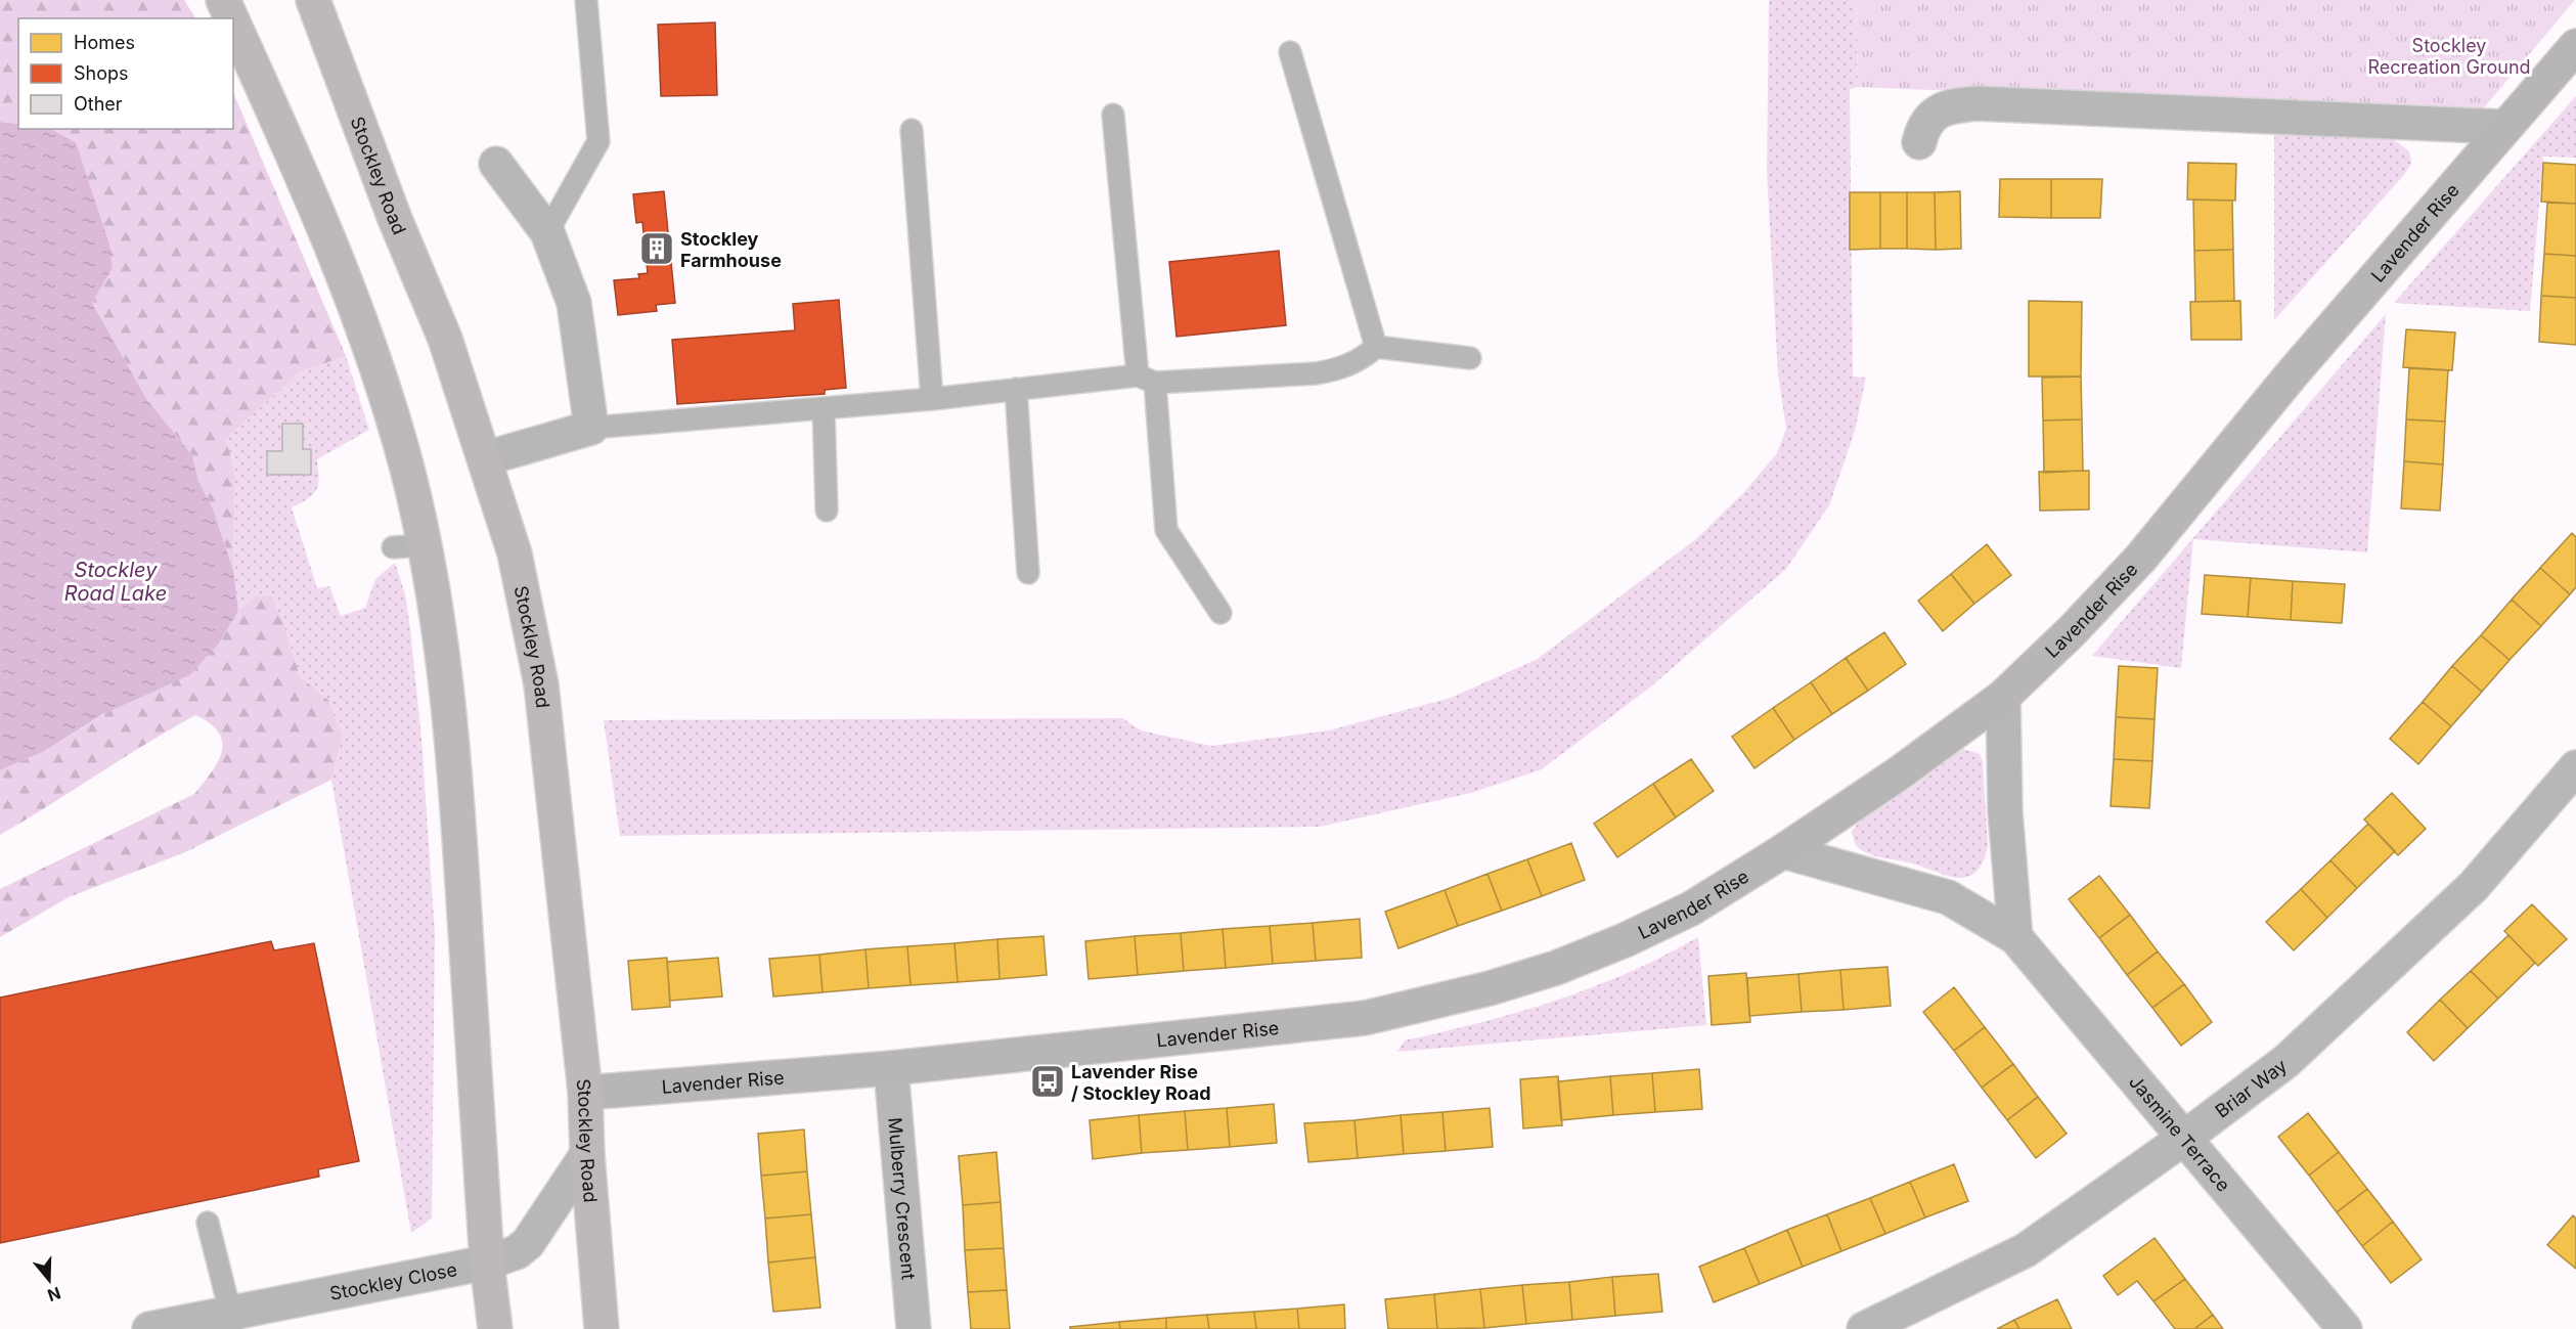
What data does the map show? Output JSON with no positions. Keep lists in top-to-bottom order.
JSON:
{
  "streets": {
    "main road": ["Stockley Road"],
    "street": [
      "Lavender Rise",
      "Briar Way",
      "Jasmine Terrace",
      "Mulberry Crescent",
      "Stockley Close"
    ]
  },
  "crossings": [
    ["Stockley Road", "Lavender Rise"],
    ["Stockley Road", "Stockley Close"],
    ["Lavender Rise", "Jasmine Terrace"],
    ["Lavender Rise", "Mulberry Crescent"],
    ["Briar Way", "Jasmine Terrace"]
  ],
  "water": ["Stockley Road Lake"],
  "parks": ["Stockley Recreation Ground"],
  "places": {
    "building": ["Stockley Farmhouse"],
    "bus stop": ["Lavender Rise / Stockley Road"]
  },
  "legend": ["Homes", "Shops", "Other"],
  "north": "bottom"
}
